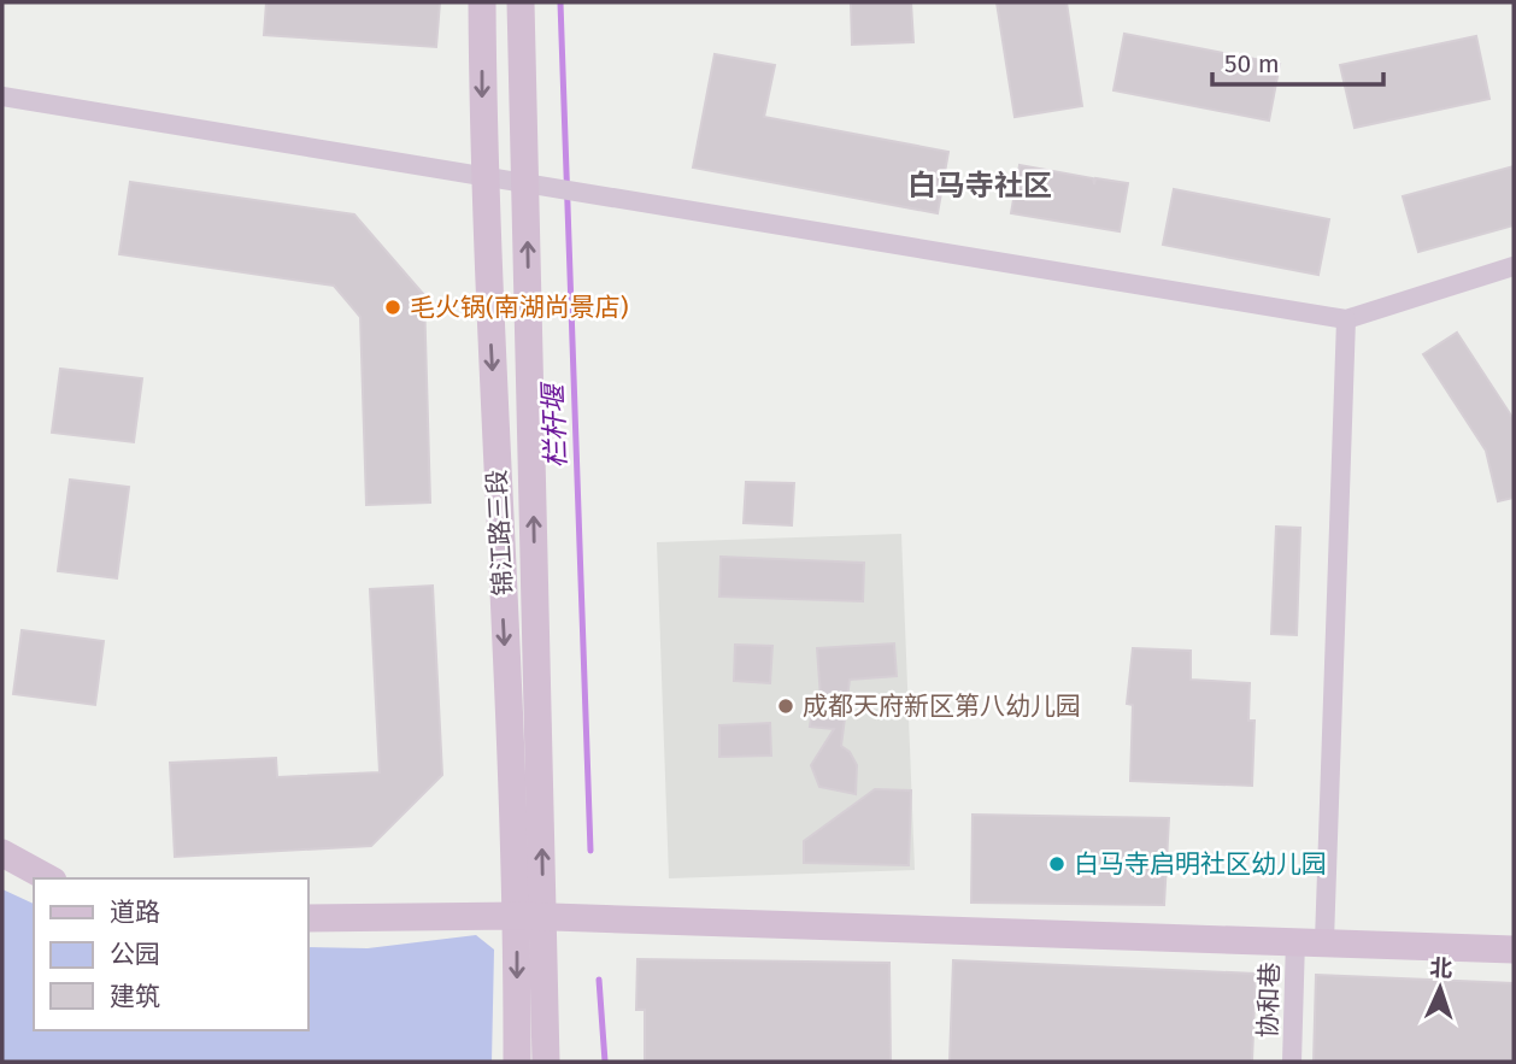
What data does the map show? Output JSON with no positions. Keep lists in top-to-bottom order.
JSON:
{
  "streets": {
    "main road": ["锦江路三段"],
    "street": ["协和巷"]
  },
  "districts": ["白马寺社区"],
  "water": ["栏杆堰"],
  "places": ["毛火锅(南湖尚景店)", "成都天府新区第八幼儿园", "白马寺启明社区幼儿园"],
  "legend": ["道路", "公园", "建筑"],
  "scale_bar": "50 m",
  "north": "top"
}
